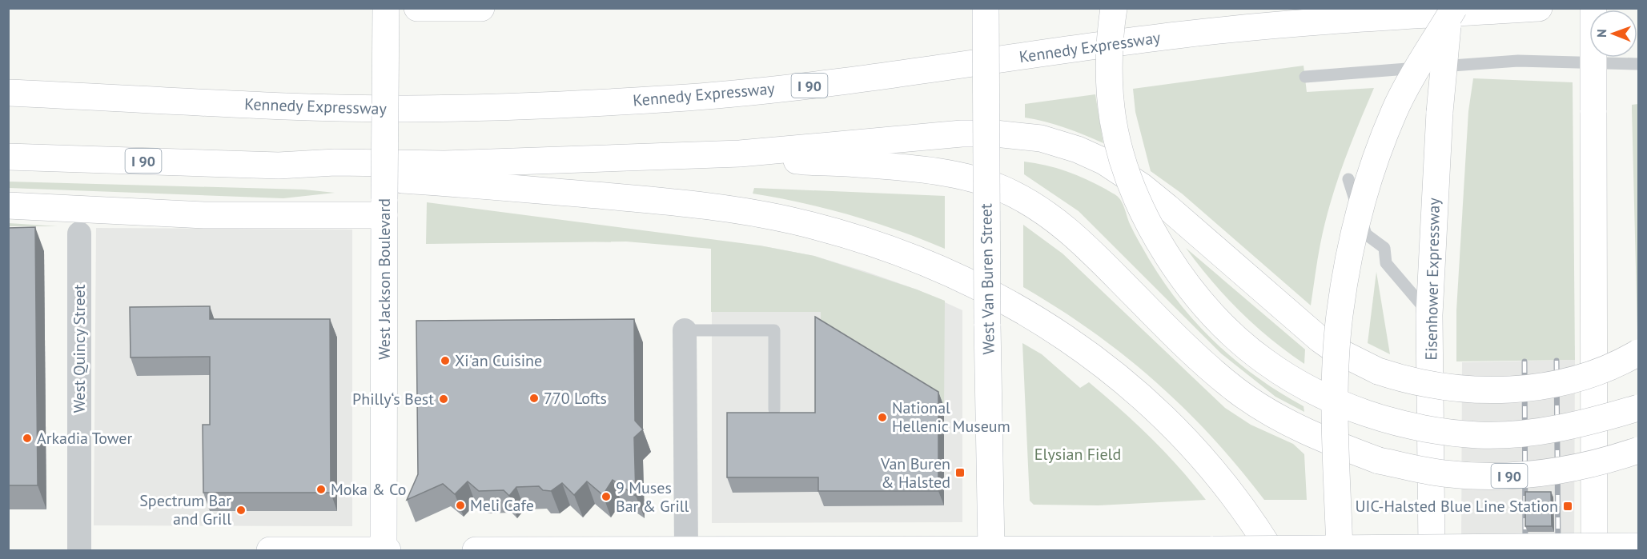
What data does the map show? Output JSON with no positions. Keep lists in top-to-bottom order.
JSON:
{
  "streets": {
    "main road": [
      "Kennedy Expressway",
      "I 90",
      "West Jackson Boulevard",
      "West Van Buren Street",
      "Eisenhower Expressway"
    ],
    "street": ["West Quincy Street"]
  },
  "parks": ["Elysian Field"],
  "places": {
    "other": [
      "Xi'an Cuisine",
      "770 Lofts",
      "Philly‘s Best",
      "National Hellenic Museum",
      "Arkadia Tower",
      "Moka & Co",
      "9 Muses Bar & Grill",
      "Meli Cafe",
      "Spectrum Bar and Grill"
    ],
    "transit": ["Van Buren & Halsted", "UIC-Halsted Blue Line Station"]
  },
  "north": "left"
}
